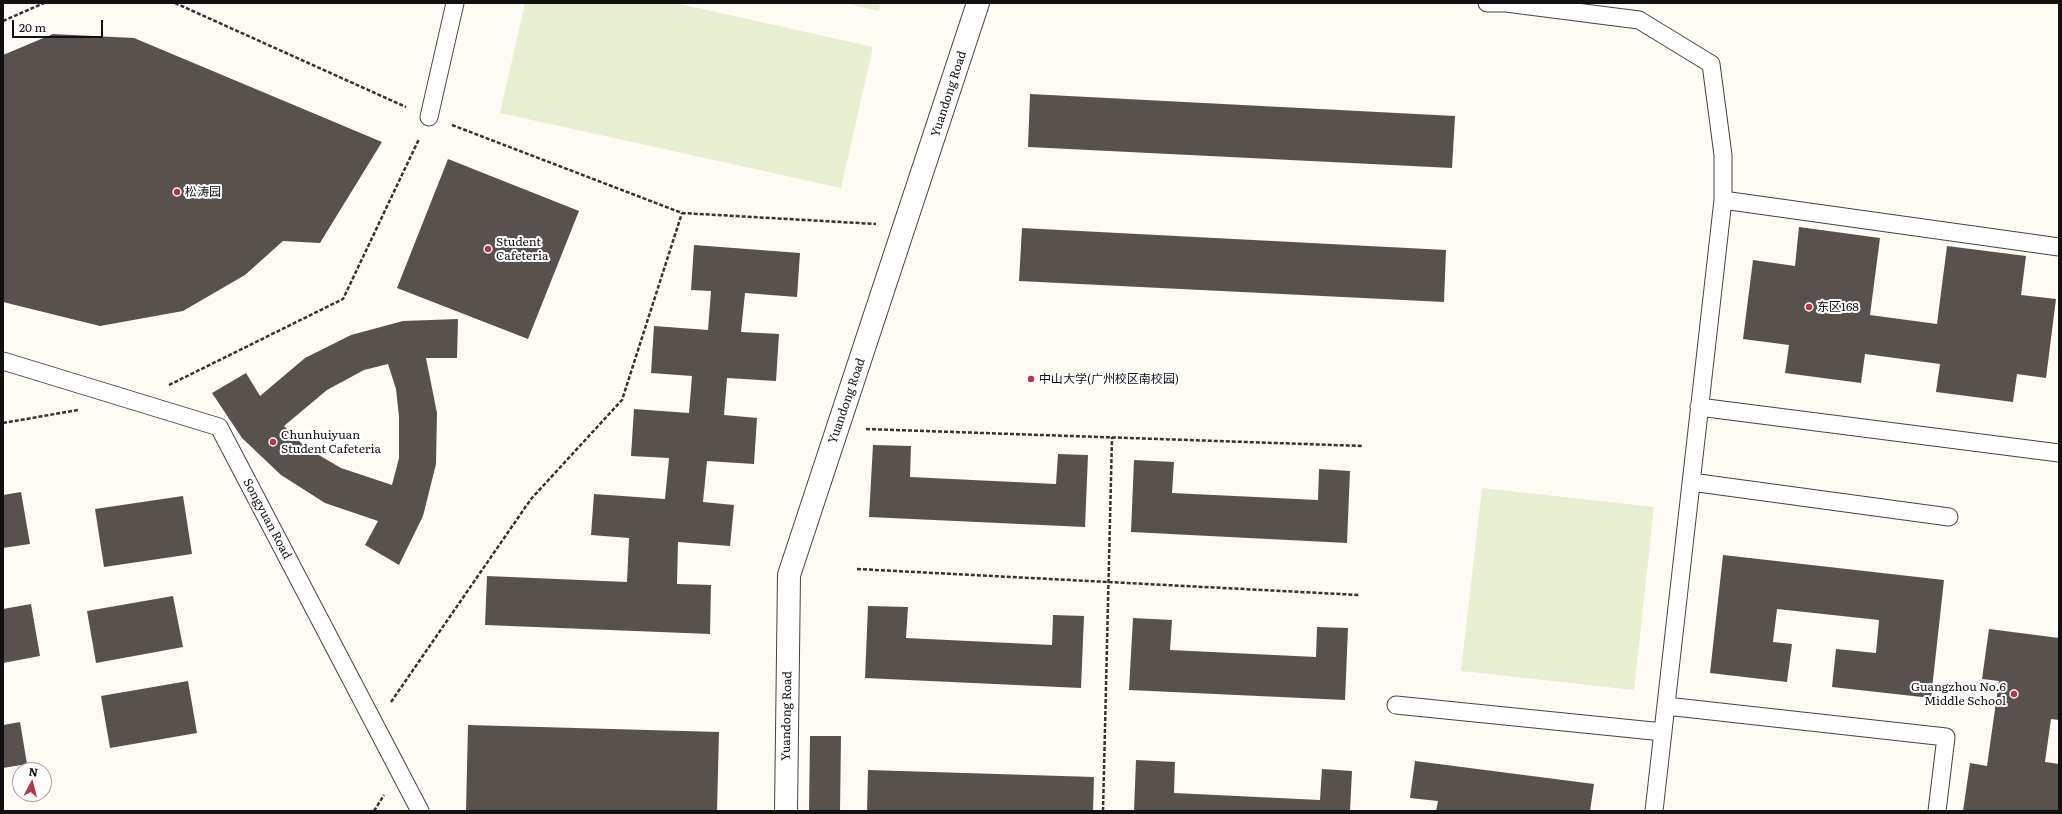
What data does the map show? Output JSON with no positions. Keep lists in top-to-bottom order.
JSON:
{
  "streets": {
    "street": ["Yuandong Road"],
    "lane": ["Songyuan Road"]
  },
  "places": [
    "松涛园",
    "Student Cafeteria",
    "东区168",
    "中山大学(广州校区南校园)",
    "Chunhuiyuan Student Cafeteria",
    "Guangzhou No.6 Middle School"
  ],
  "scale_bar": "20 m",
  "north": "top"
}
